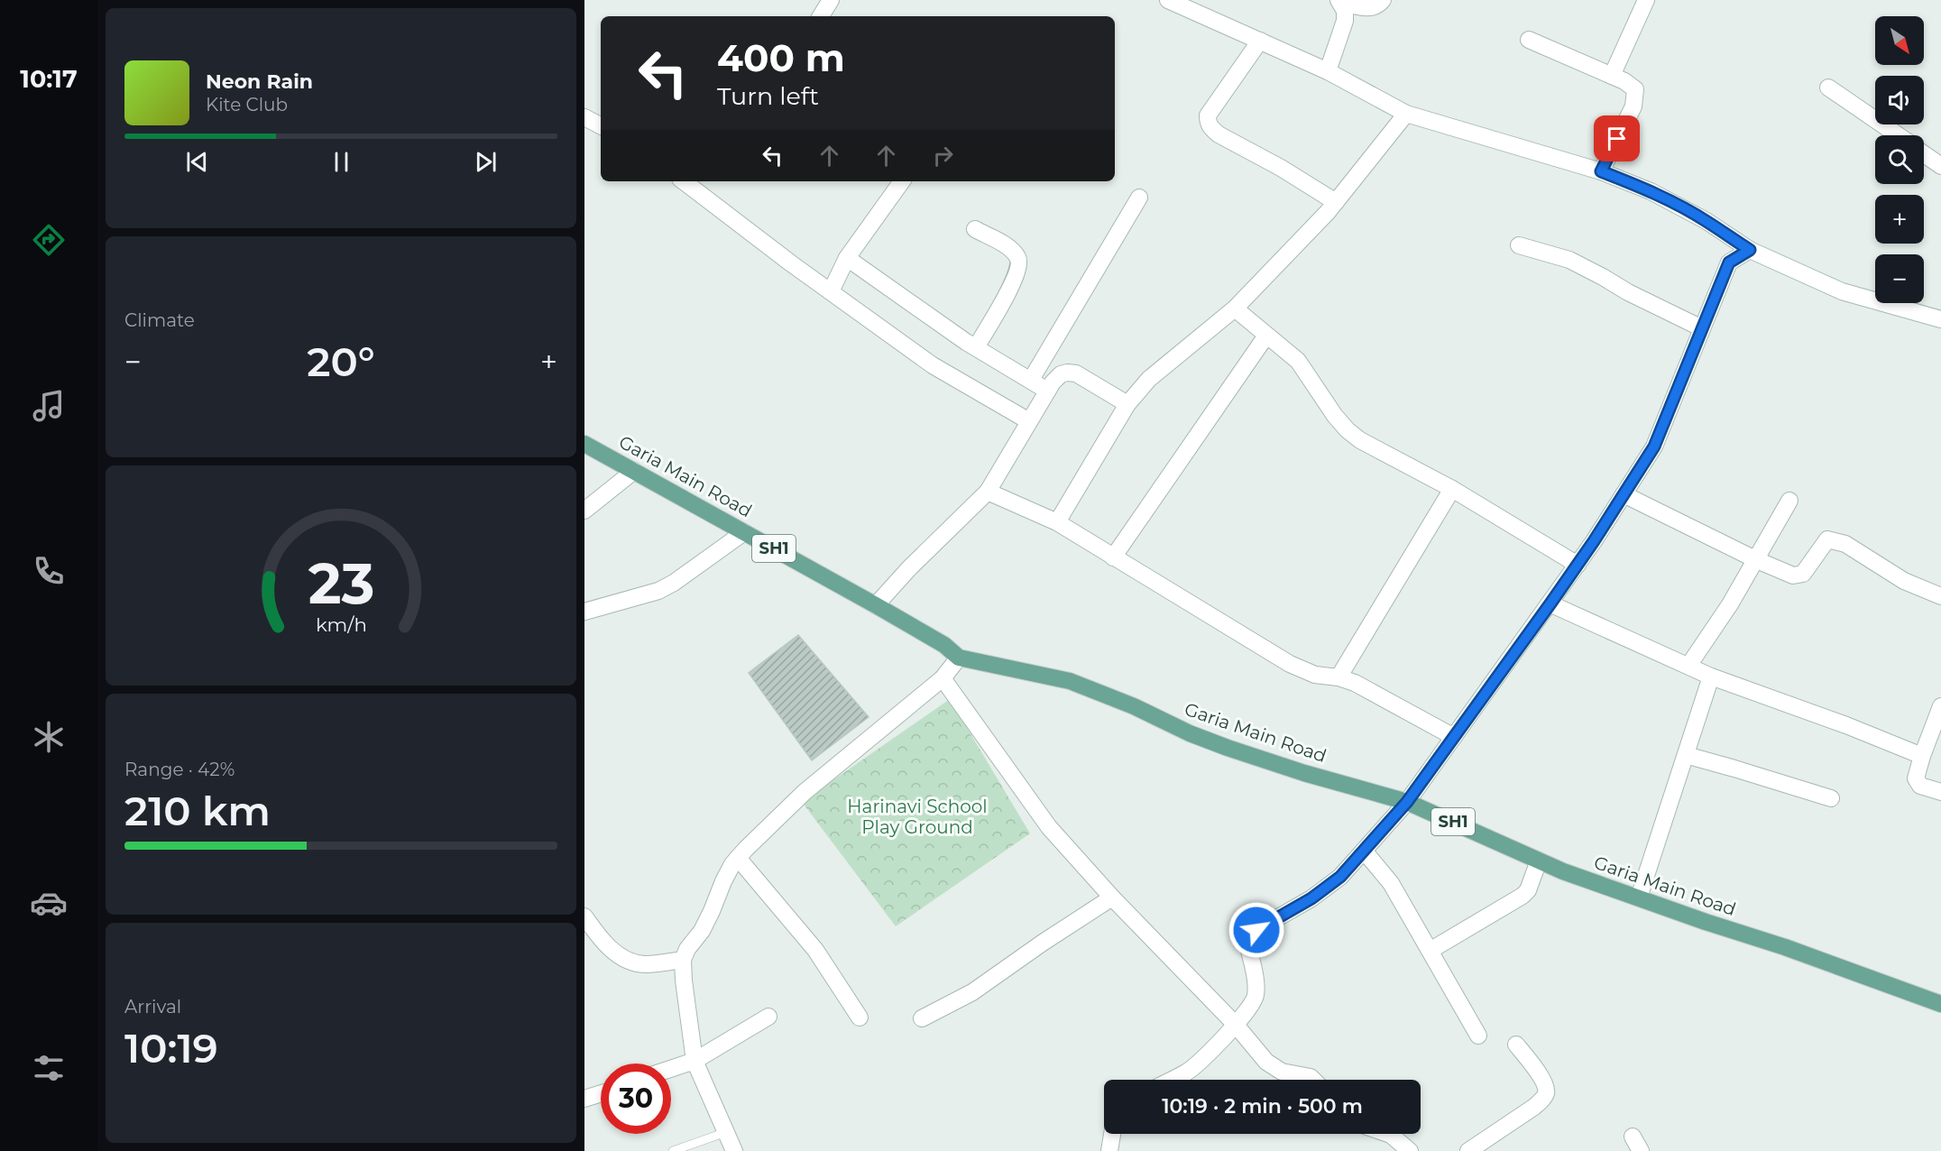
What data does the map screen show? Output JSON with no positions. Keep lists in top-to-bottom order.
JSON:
{
  "streets": {
    "main road": ["Garia Main Road", "SH1"]
  },
  "parks": ["Harinavi School Play Ground"],
  "north": "bottom right",
  "page": {
    "tabs": "10:17",
    "map_buttons": ["+", "−"],
    "turn": ["400 m", "Turn left"],
    "song": ["Neon Rain", "Kite Club"],
    "tile": [
      "Climate",
      ["Range · 42%", "210 km"],
      ["Arrival", "10:19"]
    ],
    "heat": ["−", "20°", "+"],
    "limit": "30",
    "trip": "10:19 · 2 min · 500 m",
    "gauge": ["23", "km/h"]
  }
}
